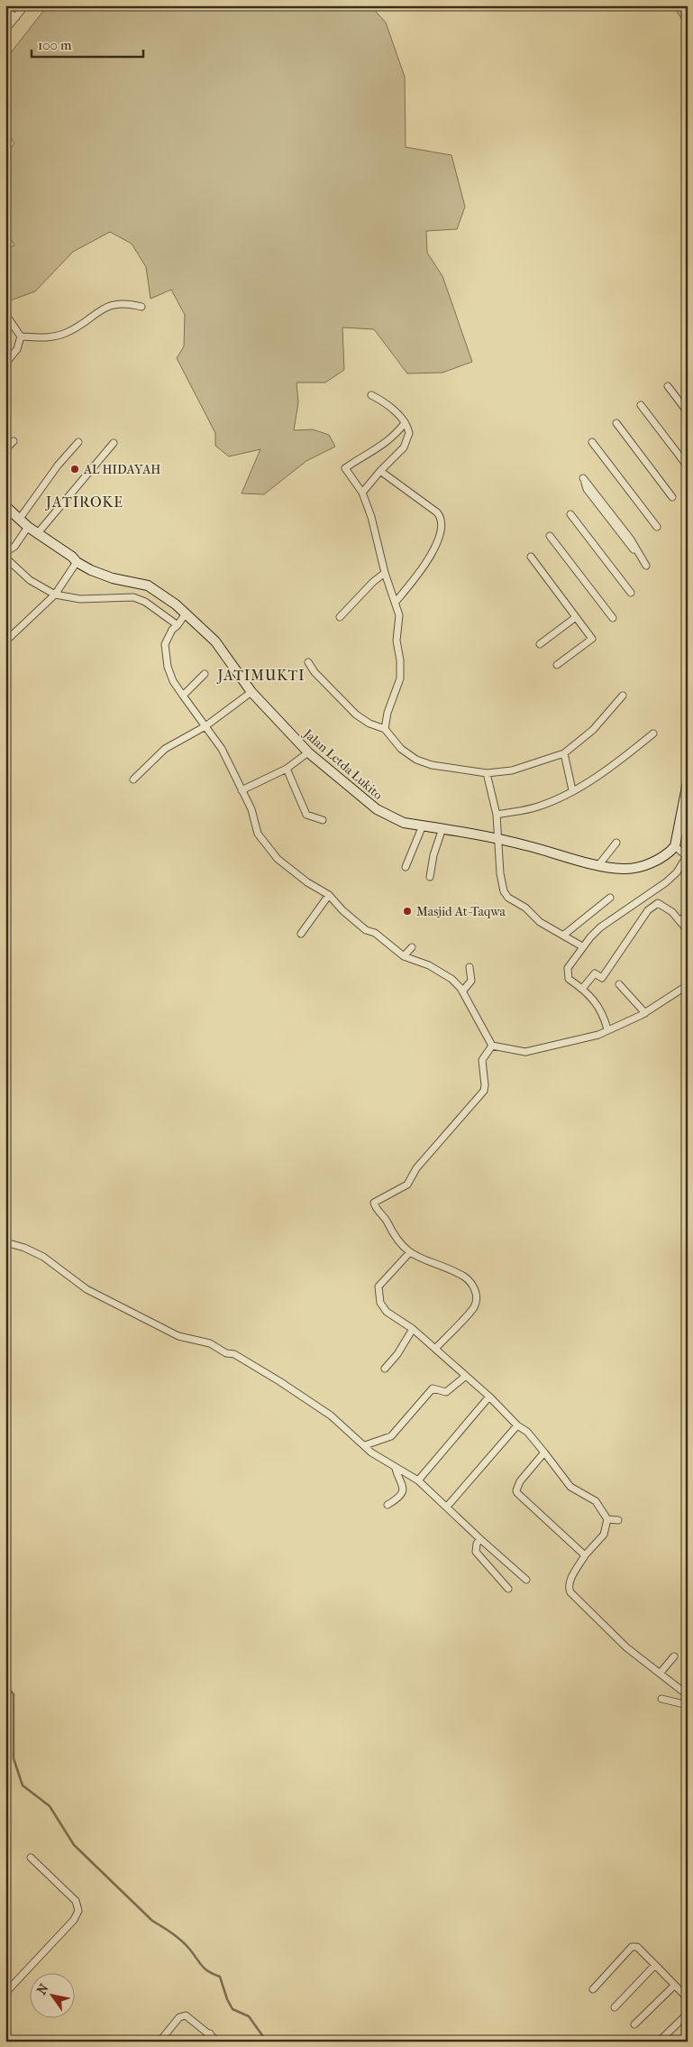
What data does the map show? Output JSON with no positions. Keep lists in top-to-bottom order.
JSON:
{
  "streets": {
    "street": ["Jalan Letda Lukito"]
  },
  "districts": ["JATIROKE", "JATIMUKTI"],
  "places": ["AL HIDAYAH", "Masjid At-Taqwa"],
  "scale_bar": "100 m",
  "north": "top left"
}
